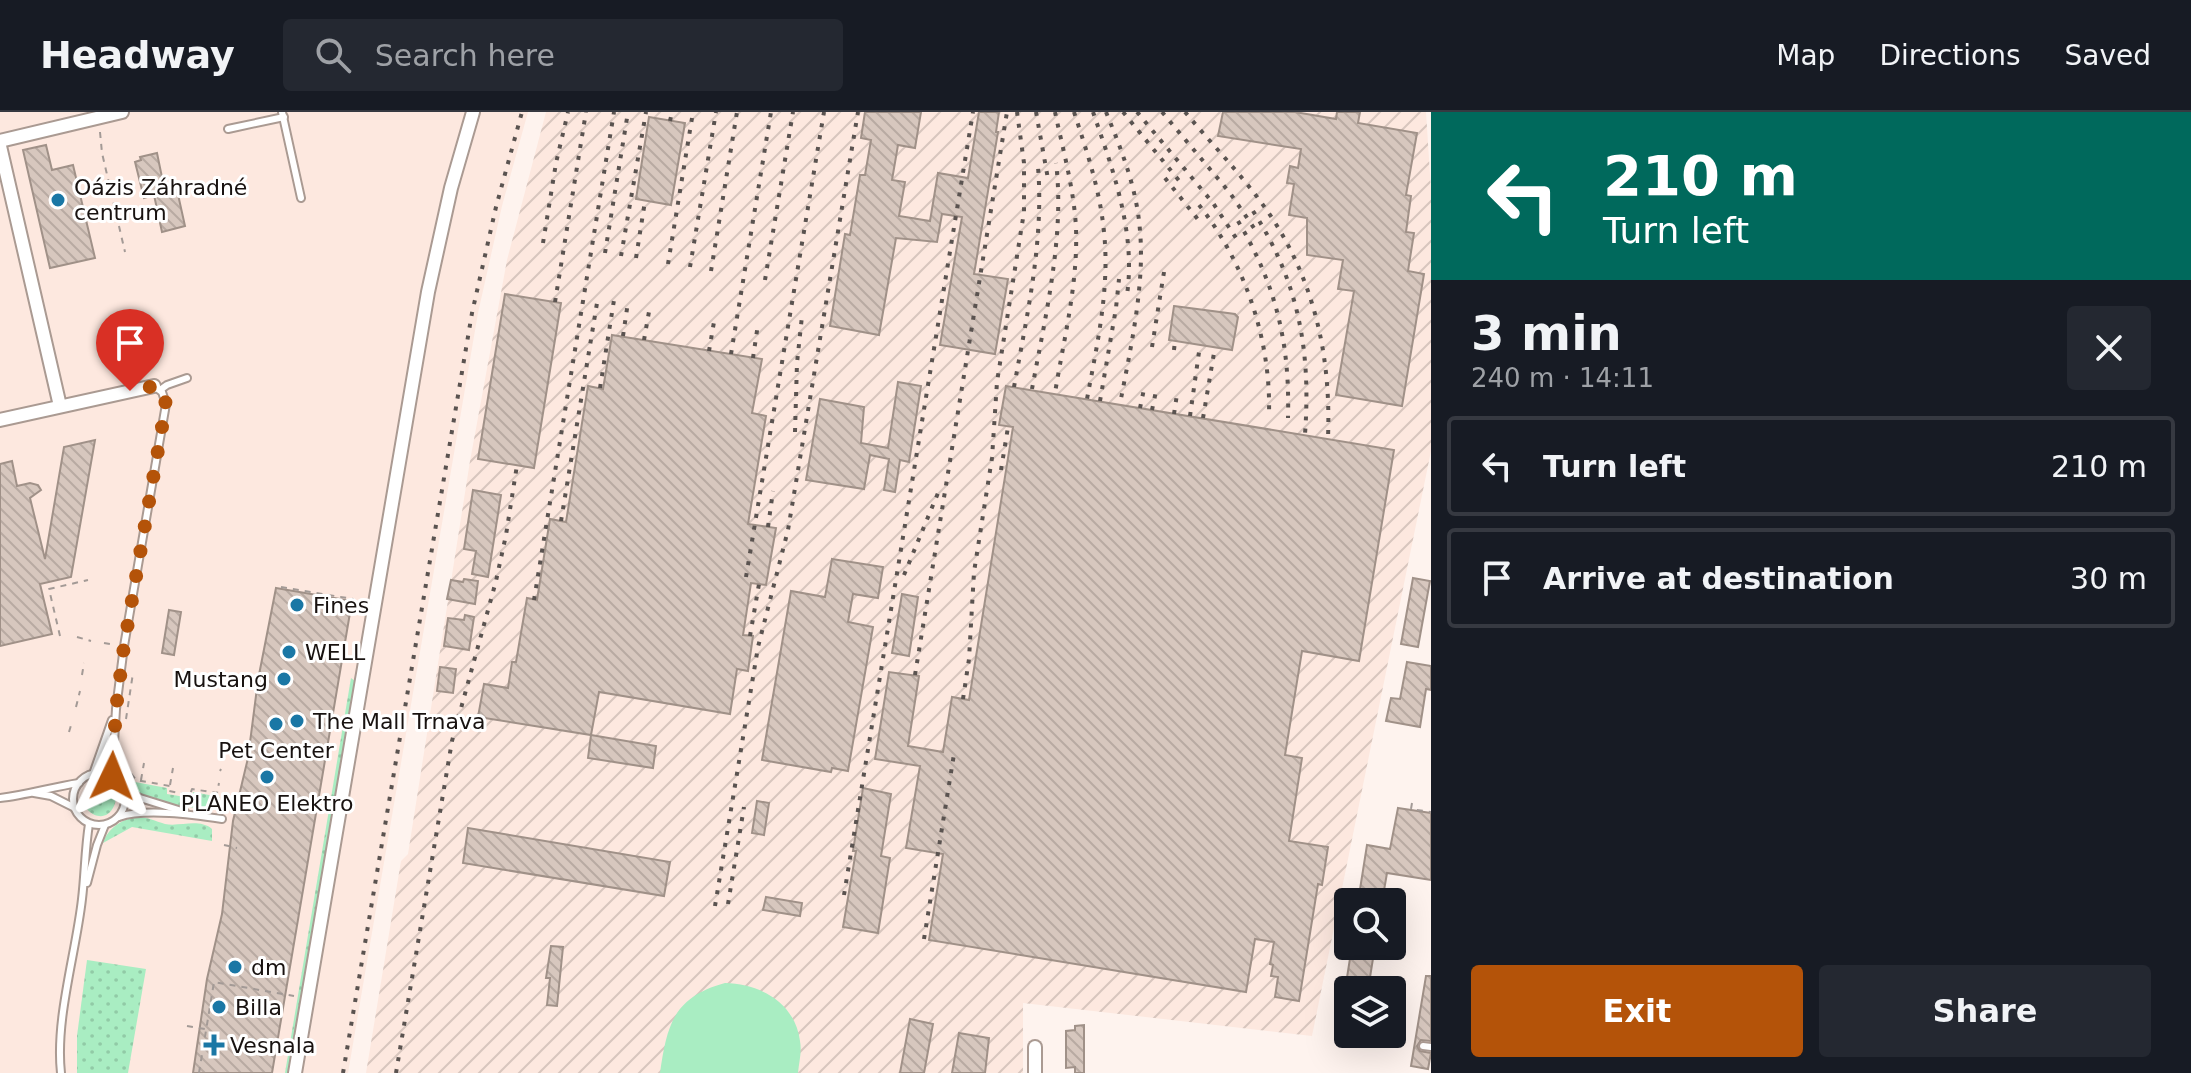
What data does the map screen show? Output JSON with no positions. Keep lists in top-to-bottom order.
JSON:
{
  "places": {
    "other": [
      "Oázis Záhradné centrum",
      "Fines",
      "WELL",
      "Mustang",
      "The Mall Trnava",
      "Pet Center",
      "PLANEO Elektro",
      "dm",
      "Billa"
    ],
    "health": ["Vesnala"]
  },
  "page": {
    "header": "Headway",
    "search": "Search here",
    "nav": ["Map", "Directions", "Saved"],
    "turn": ["210 m", "Turn left"],
    "heading": ["3 min", "240 m · 14:11"],
    "list": [
      {
        "name": "Turn left",
        "value": "210 m"
      },
      {
        "name": "Arrive at destination",
        "value": "30 m"
      }
    ],
    "buttons": ["Exit", "Share"]
  }
}
